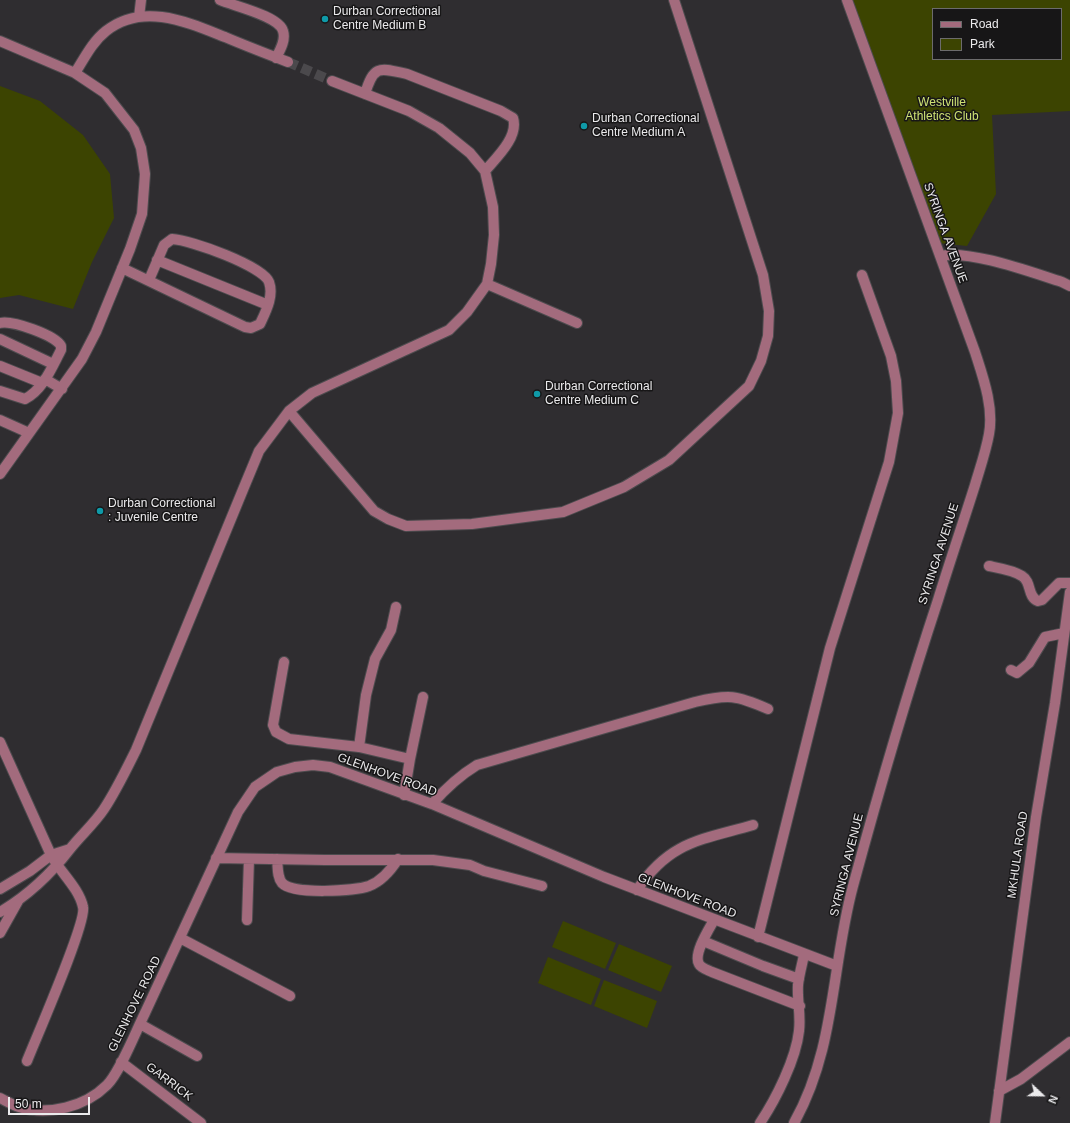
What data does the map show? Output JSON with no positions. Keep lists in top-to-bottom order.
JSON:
{
  "streets": {
    "street": [
      "SYRINGA AVENUE",
      "GLENHOVE ROAD",
      "MKHULA ROAD",
      "GARRICK"
    ]
  },
  "crossings": [
    ["SYRINGA AVENUE", "GLENHOVE ROAD"],
    ["GLENHOVE ROAD", "GARRICK"]
  ],
  "parks": ["Westville Athletics Club"],
  "places": [
    "Durban Correctional Centre Medium B",
    "Durban Correctional Centre Medium A",
    "Durban Correctional Centre Medium C",
    "Durban Correctional : Juvenile Centre"
  ],
  "legend": ["Road", "Park"],
  "scale_bar": "50 m",
  "north": "right"
}
